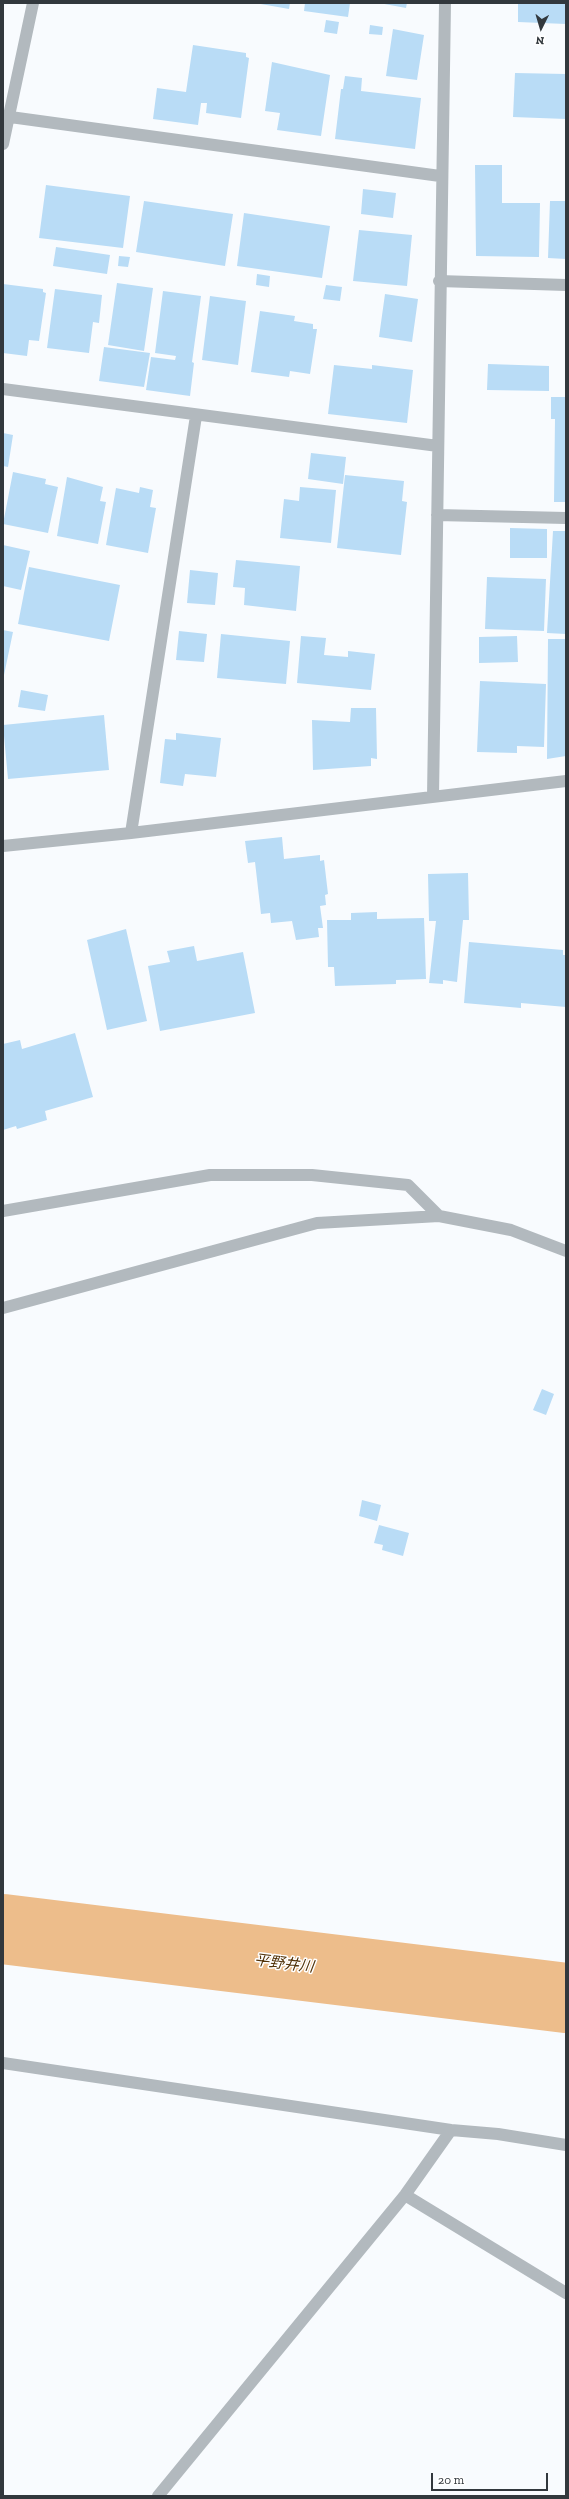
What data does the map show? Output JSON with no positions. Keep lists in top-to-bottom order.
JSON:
{
  "water": ["平野井川"],
  "scale_bar": "20 m",
  "north": "bottom"
}
